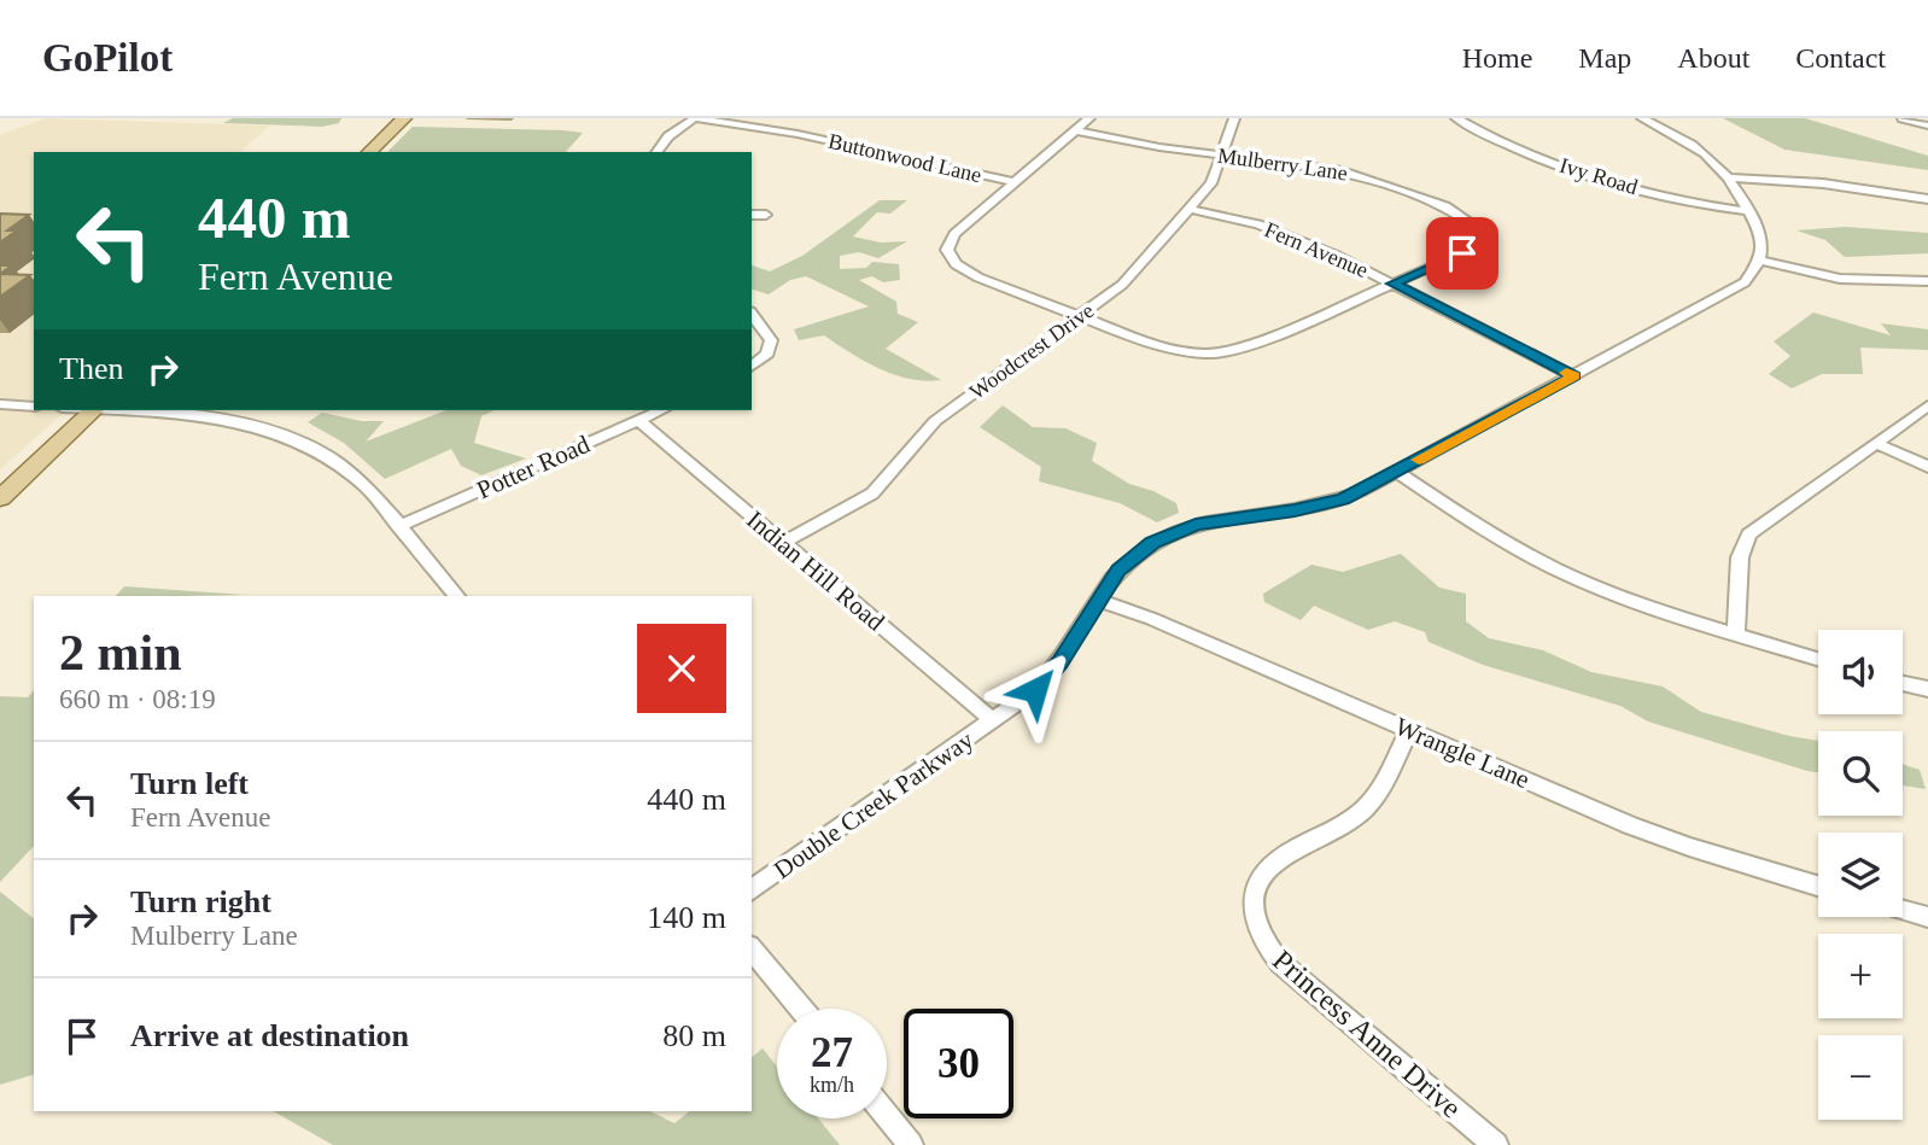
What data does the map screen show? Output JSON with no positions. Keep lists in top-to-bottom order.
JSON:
{
  "streets": {
    "street": [
      "Buttonwood Lane",
      "Mulberry Lane",
      "Ivy Road",
      "Fern Avenue",
      "Woodcrest Drive",
      "Potter Road",
      "Indian Hill Road",
      "Wrangle Lane",
      "Double Creek Parkway",
      "Princess Anne Drive"
    ]
  },
  "crossings": [
    ["Buttonwood Lane", "Mulberry Lane"],
    ["Mulberry Lane", "Fern Avenue"],
    ["Mulberry Lane", "Woodcrest Drive"],
    ["Fern Avenue", "Woodcrest Drive"],
    ["Fern Avenue", "Double Creek Parkway"],
    ["Woodcrest Drive", "Indian Hill Road"],
    ["Potter Road", "Indian Hill Road"],
    ["Indian Hill Road", "Double Creek Parkway"],
    ["Wrangle Lane", "Double Creek Parkway"],
    ["Wrangle Lane", "Princess Anne Drive"]
  ],
  "page": {
    "header": "GoPilot",
    "nav": [
      "Home",
      "Map",
      "About",
      "Contact"
    ],
    "turn": ["440 m", "Fern Avenue"],
    "then": "Then",
    "heading": ["2 min", "660 m · 08:19"],
    "map_buttons": ["+", "−"],
    "list": [
      {
        "name": "Turn left",
        "note": "Fern Avenue",
        "value": "440 m"
      },
      {
        "name": "Turn right",
        "note": "Mulberry Lane",
        "value": "140 m"
      },
      {
        "name": "Arrive at destination",
        "value": "80 m"
      }
    ],
    "speed": "27 km/h",
    "limit": "30"
  }
}
